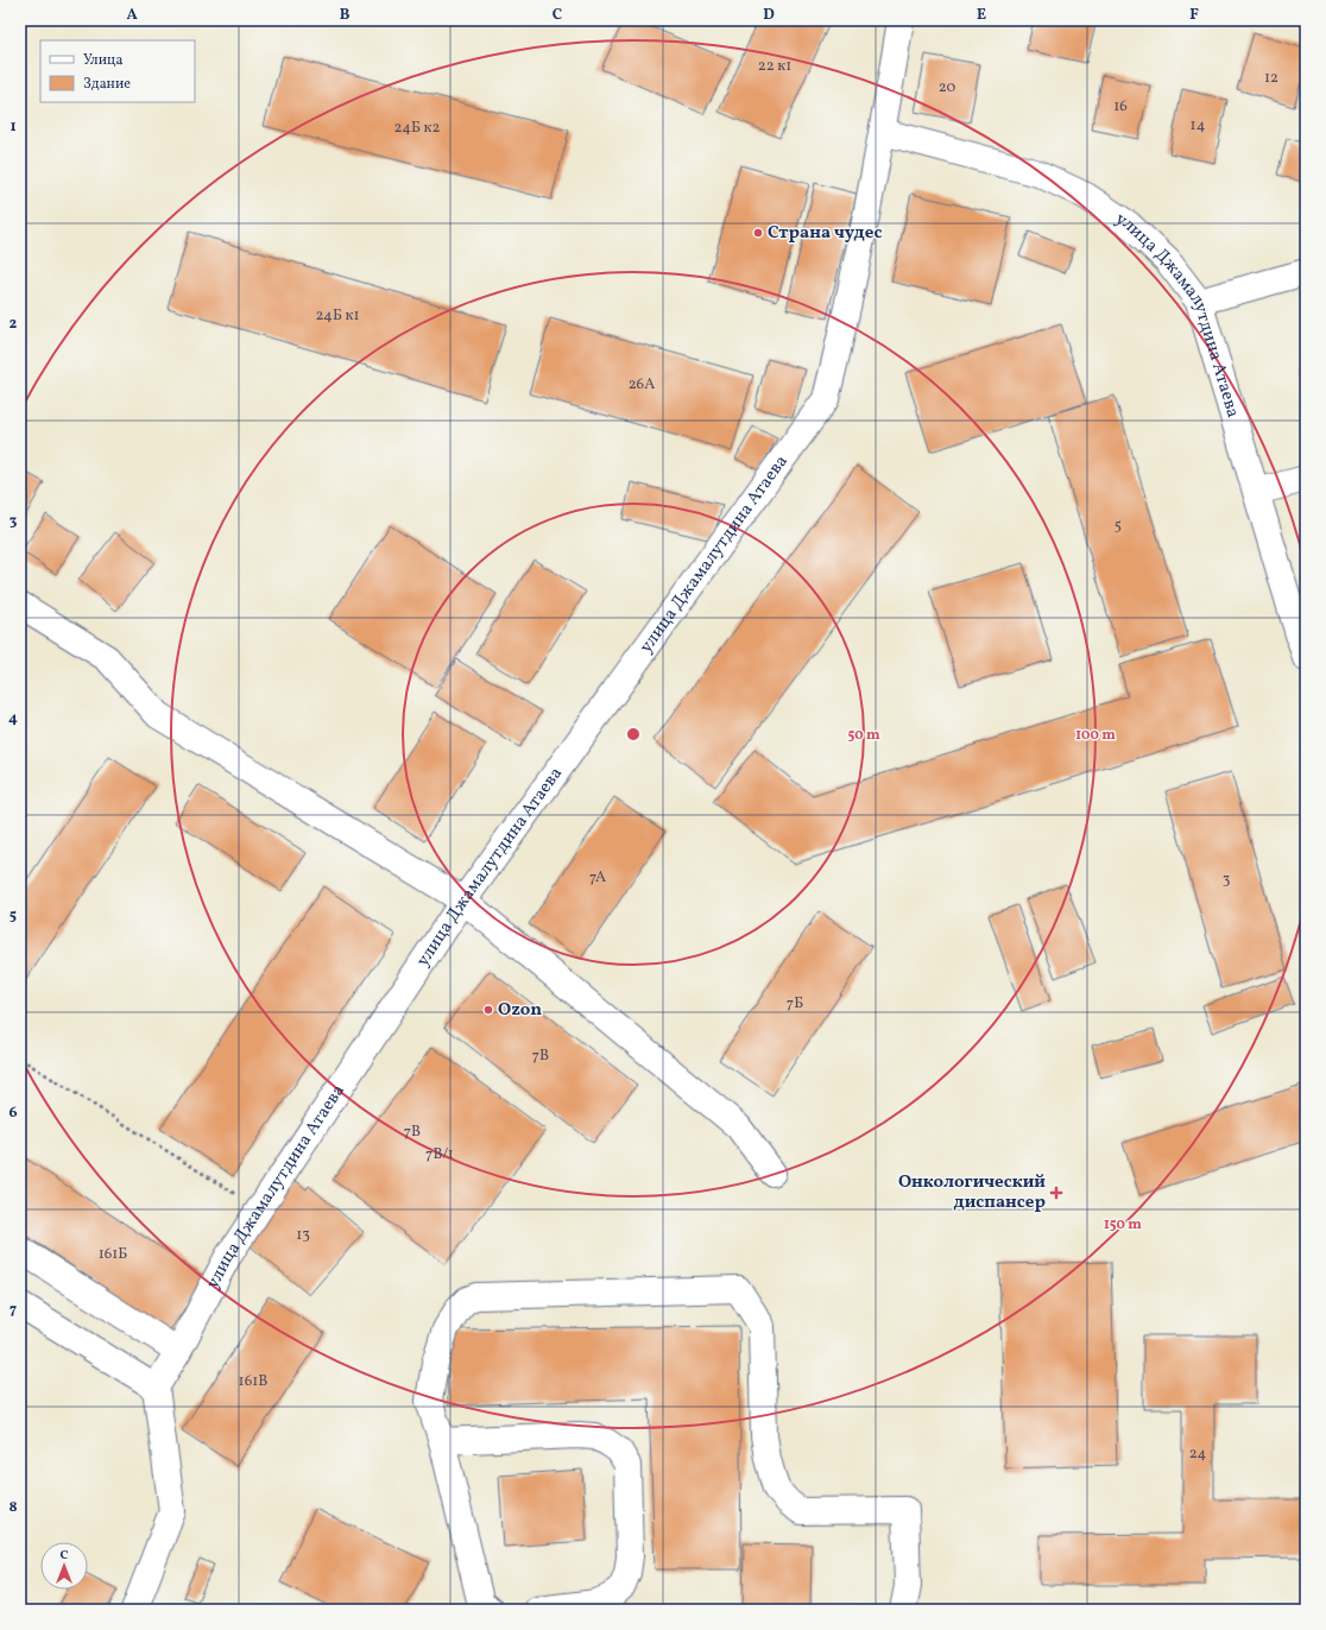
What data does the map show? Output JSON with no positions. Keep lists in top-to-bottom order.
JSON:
{
  "streets": {
    "street": ["улица Джамалутдина Атаева"]
  },
  "places": {
    "other": ["Страна чудес", "Ozon"],
    "health": ["Онкологический диспансер"]
  },
  "house_numbers": [
    "22 к1",
    "12",
    "20",
    "16",
    "14",
    "24Б к2",
    "24Б к1",
    "26А",
    "5",
    "7А",
    "3",
    "7Б",
    "7В",
    "7В",
    "7В/1",
    "13",
    "161Б",
    "161В",
    "24"
  ],
  "legend": ["Улица", "Здание"],
  "north": "top",
  "grid": {
    "columns": [
      "A",
      "B",
      "C",
      "D",
      "E",
      "F"
    ],
    "rows": [
      "1",
      "2",
      "3",
      "4",
      "5",
      "6",
      "7",
      "8"
    ]
  },
  "rings": ["50 m", "100 m", "150 m"]
}
